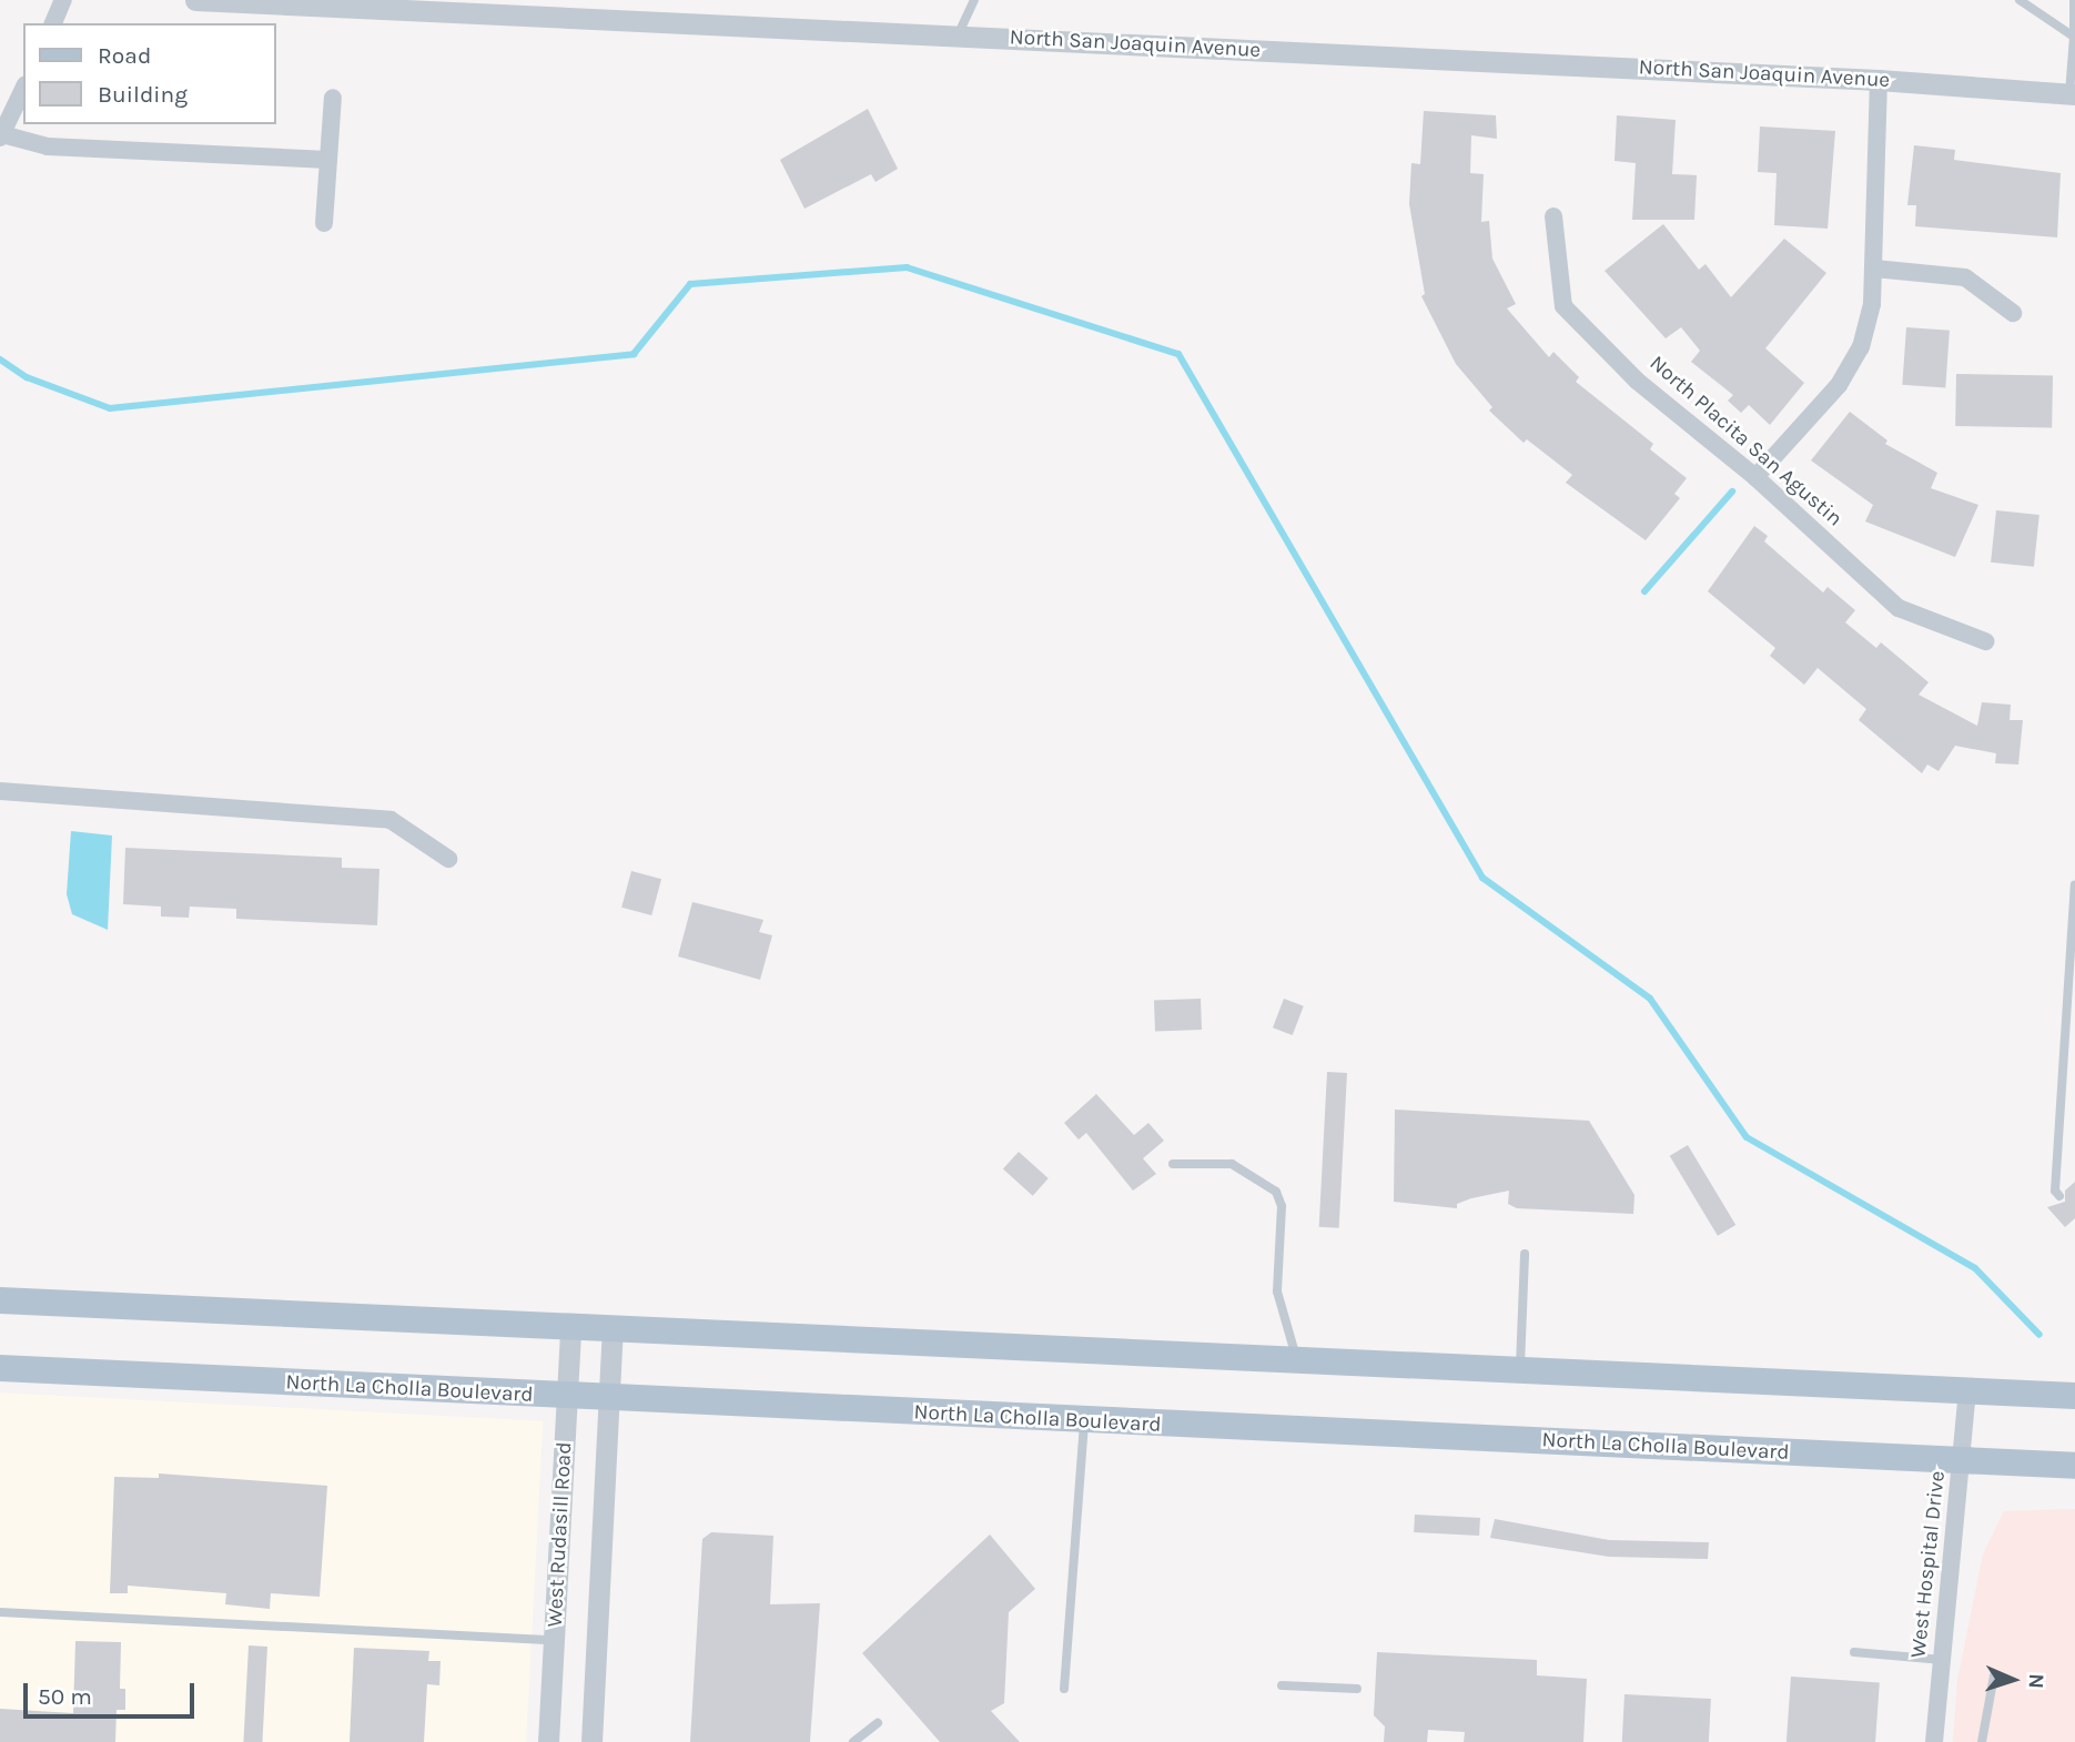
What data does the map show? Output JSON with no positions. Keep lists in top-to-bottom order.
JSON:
{
  "streets": {
    "main road": ["North La Cholla Boulevard"],
    "street": [
      "North San Joaquin Avenue",
      "North Placita San Agustin",
      "West Rudasill Road",
      "West Hospital Drive"
    ]
  },
  "crossings": [
    ["North La Cholla Boulevard", "West Rudasill Road"],
    ["North La Cholla Boulevard", "West Hospital Drive"]
  ],
  "legend": ["Road", "Building"],
  "scale_bar": "50 m",
  "north": "right"
}
